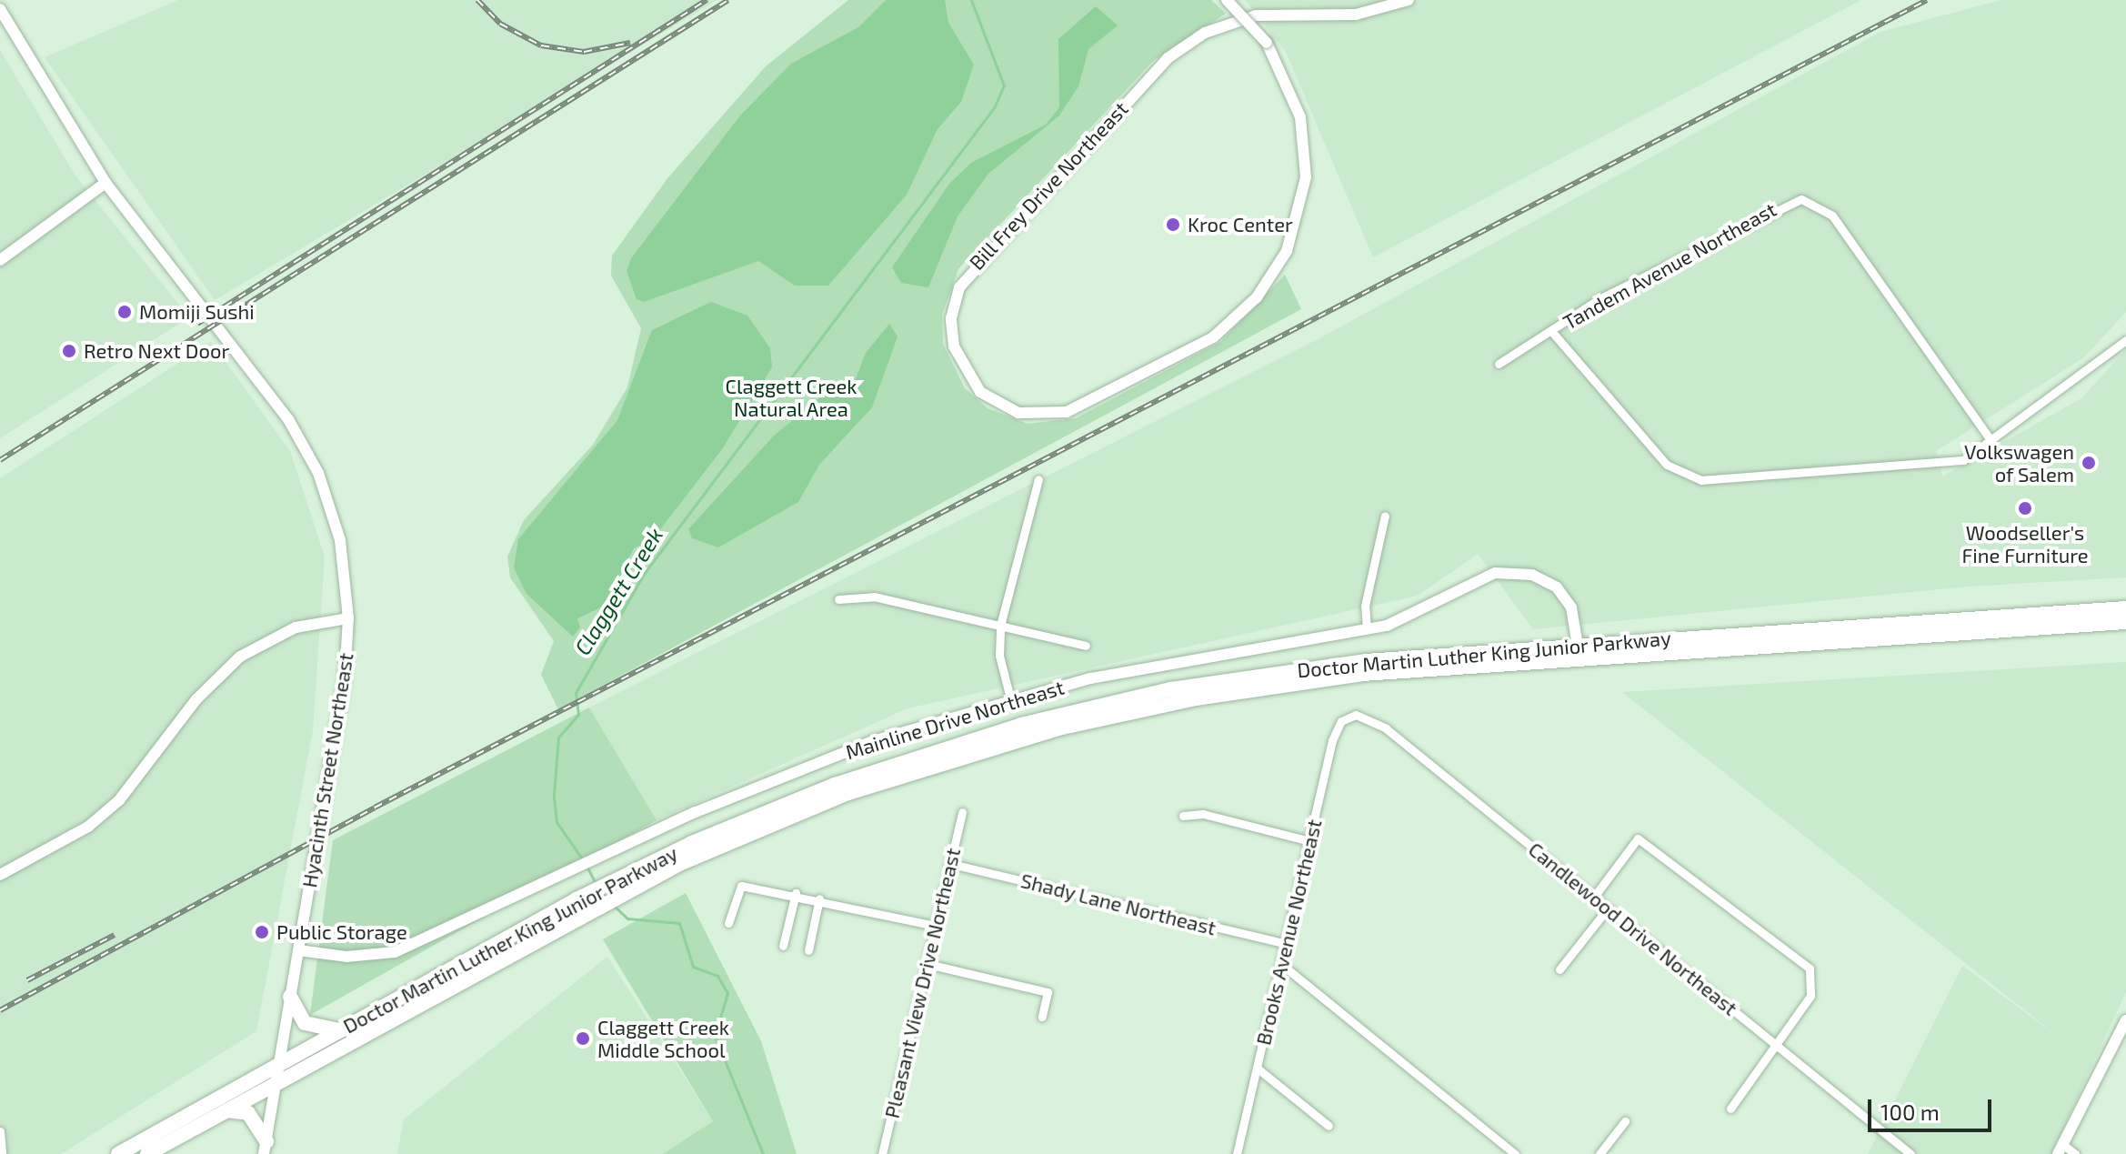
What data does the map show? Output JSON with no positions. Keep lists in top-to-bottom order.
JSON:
{
  "streets": {
    "highway": ["Doctor Martin Luther King Junior Parkway"],
    "street": [
      "Bill Frey Drive Northeast",
      "Tandem Avenue Northeast",
      "Mainline Drive Northeast",
      "Hyacinth Street Northeast",
      "Shady Lane Northeast",
      "Candlewood Drive Northeast",
      "Brooks Avenue Northeast",
      "Pleasant View Drive Northeast"
    ]
  },
  "crossings": [
    ["Doctor Martin Luther King Junior Parkway", "Mainline Drive Northeast"],
    ["Doctor Martin Luther King Junior Parkway", "Hyacinth Street Northeast"],
    ["Mainline Drive Northeast", "Hyacinth Street Northeast"],
    ["Shady Lane Northeast", "Brooks Avenue Northeast"],
    ["Shady Lane Northeast", "Pleasant View Drive Northeast"],
    ["Candlewood Drive Northeast", "Brooks Avenue Northeast"]
  ],
  "water": ["Claggett Creek"],
  "parks": ["Claggett Creek Natural Area"],
  "places": [
    "Kroc Center",
    "Momiji Sushi",
    "Retro Next Door",
    "Volkswagen of Salem",
    "Woodseller's Fine Furniture",
    "Public Storage",
    "Claggett Creek Middle School"
  ],
  "scale_bar": "100 m"
}
